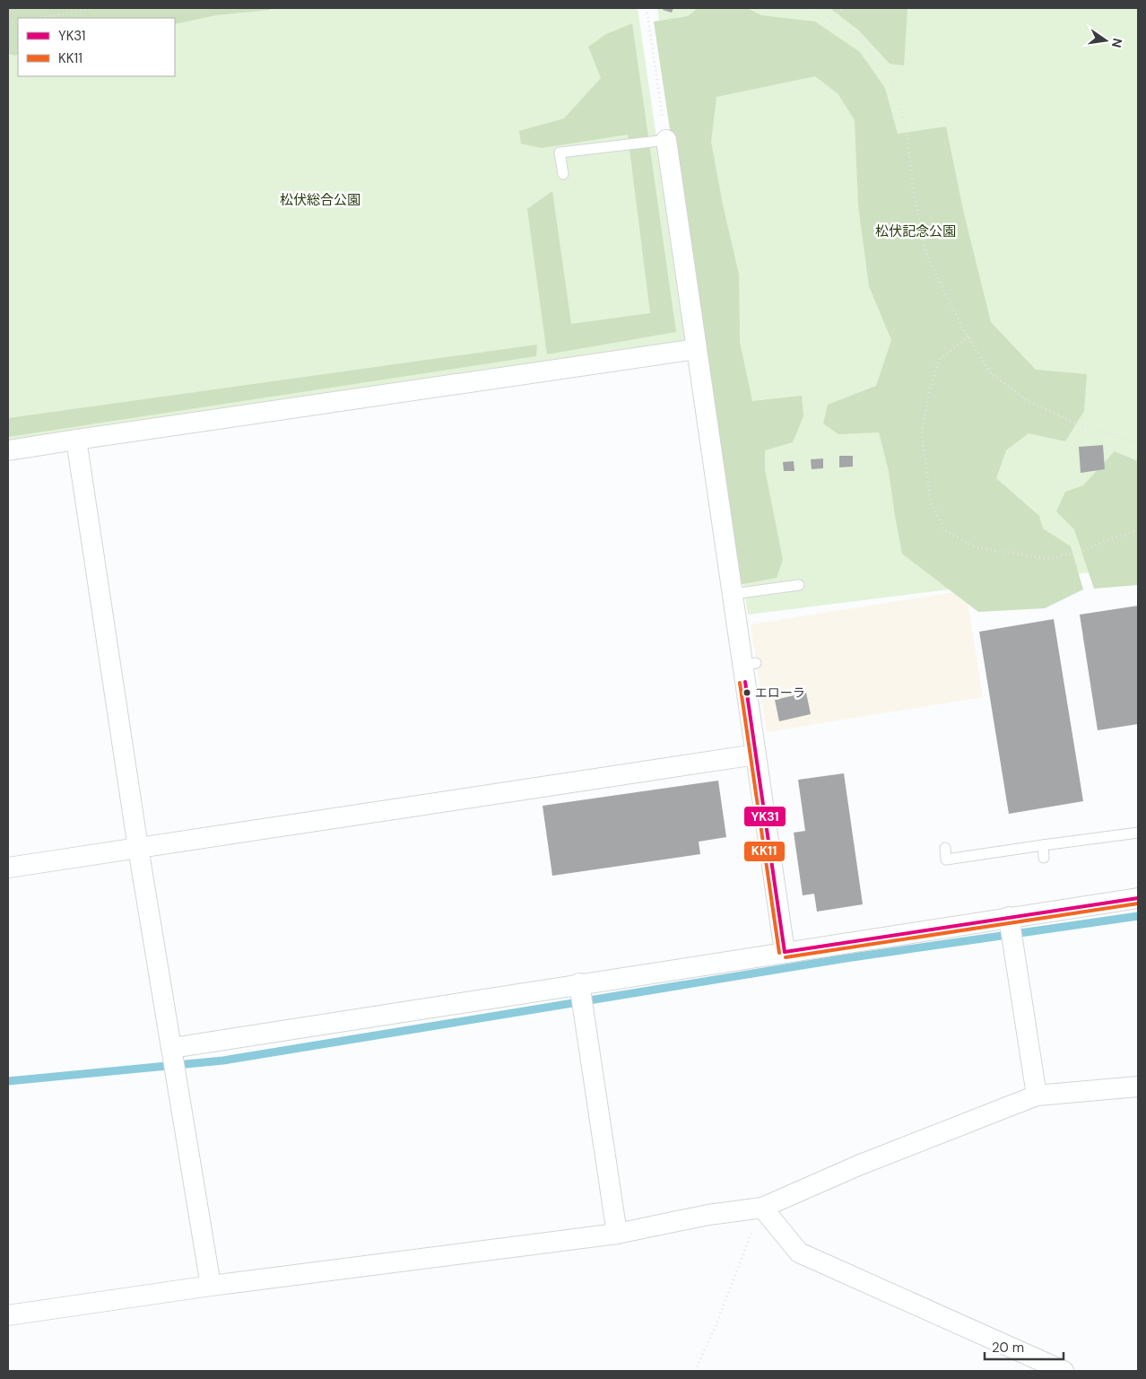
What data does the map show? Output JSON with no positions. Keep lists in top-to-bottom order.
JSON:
{
  "parks": ["松伏総合公園", "松伏記念公園"],
  "places": ["エローラ"],
  "lines": ["transit line YK31", "transit line KK11"],
  "legend": ["YK31", "KK11"],
  "scale_bar": "20 m",
  "north": "right"
}
